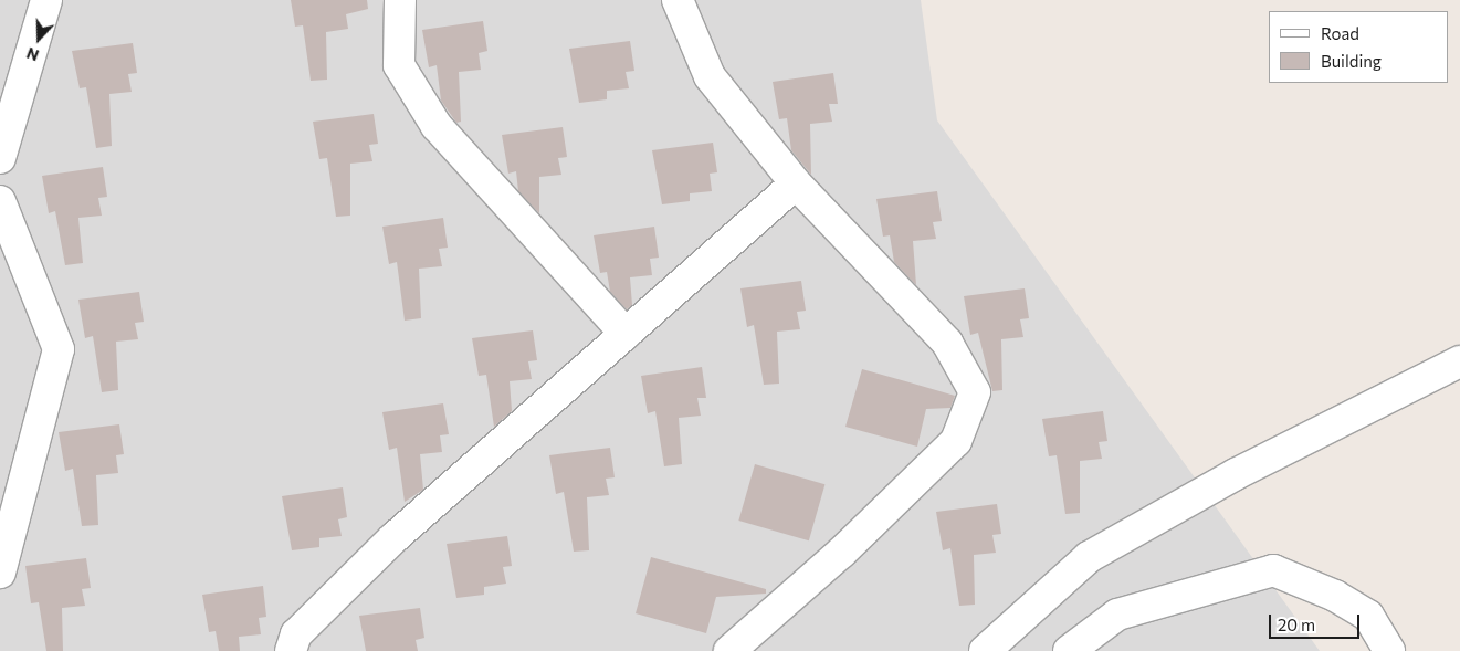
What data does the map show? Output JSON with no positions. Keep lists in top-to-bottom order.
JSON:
{
  "legend": ["Road", "Building"],
  "scale_bar": "20 m",
  "north": "bottom"
}
